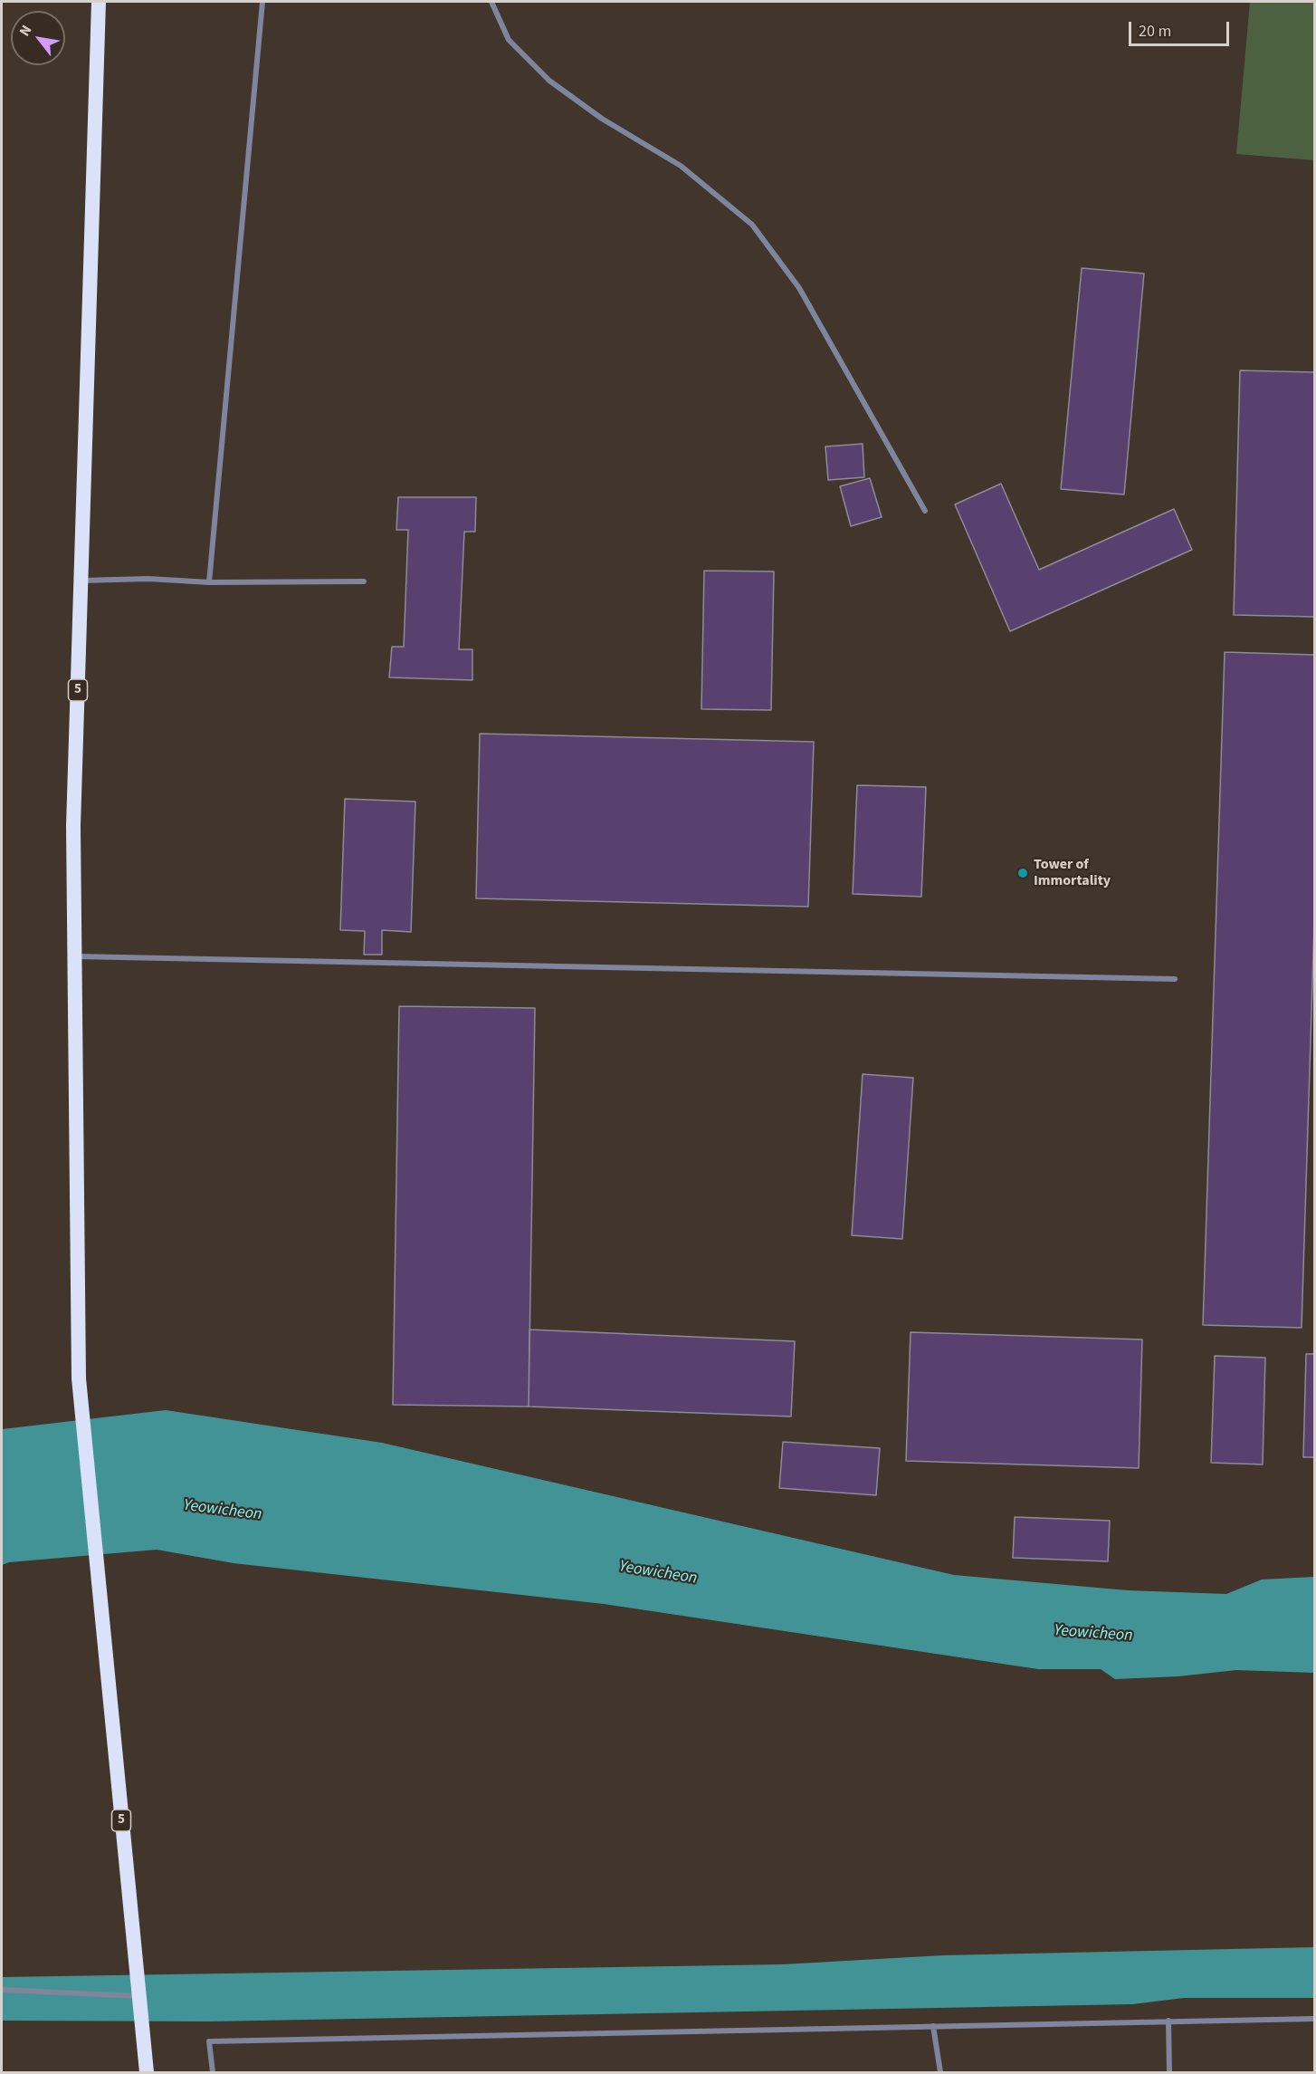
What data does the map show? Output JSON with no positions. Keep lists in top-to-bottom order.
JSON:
{
  "streets": {
    "highway": ["5"]
  },
  "water": ["Yeowicheon"],
  "places": ["Tower of Immortality"],
  "scale_bar": "20 m",
  "north": "top left"
}
